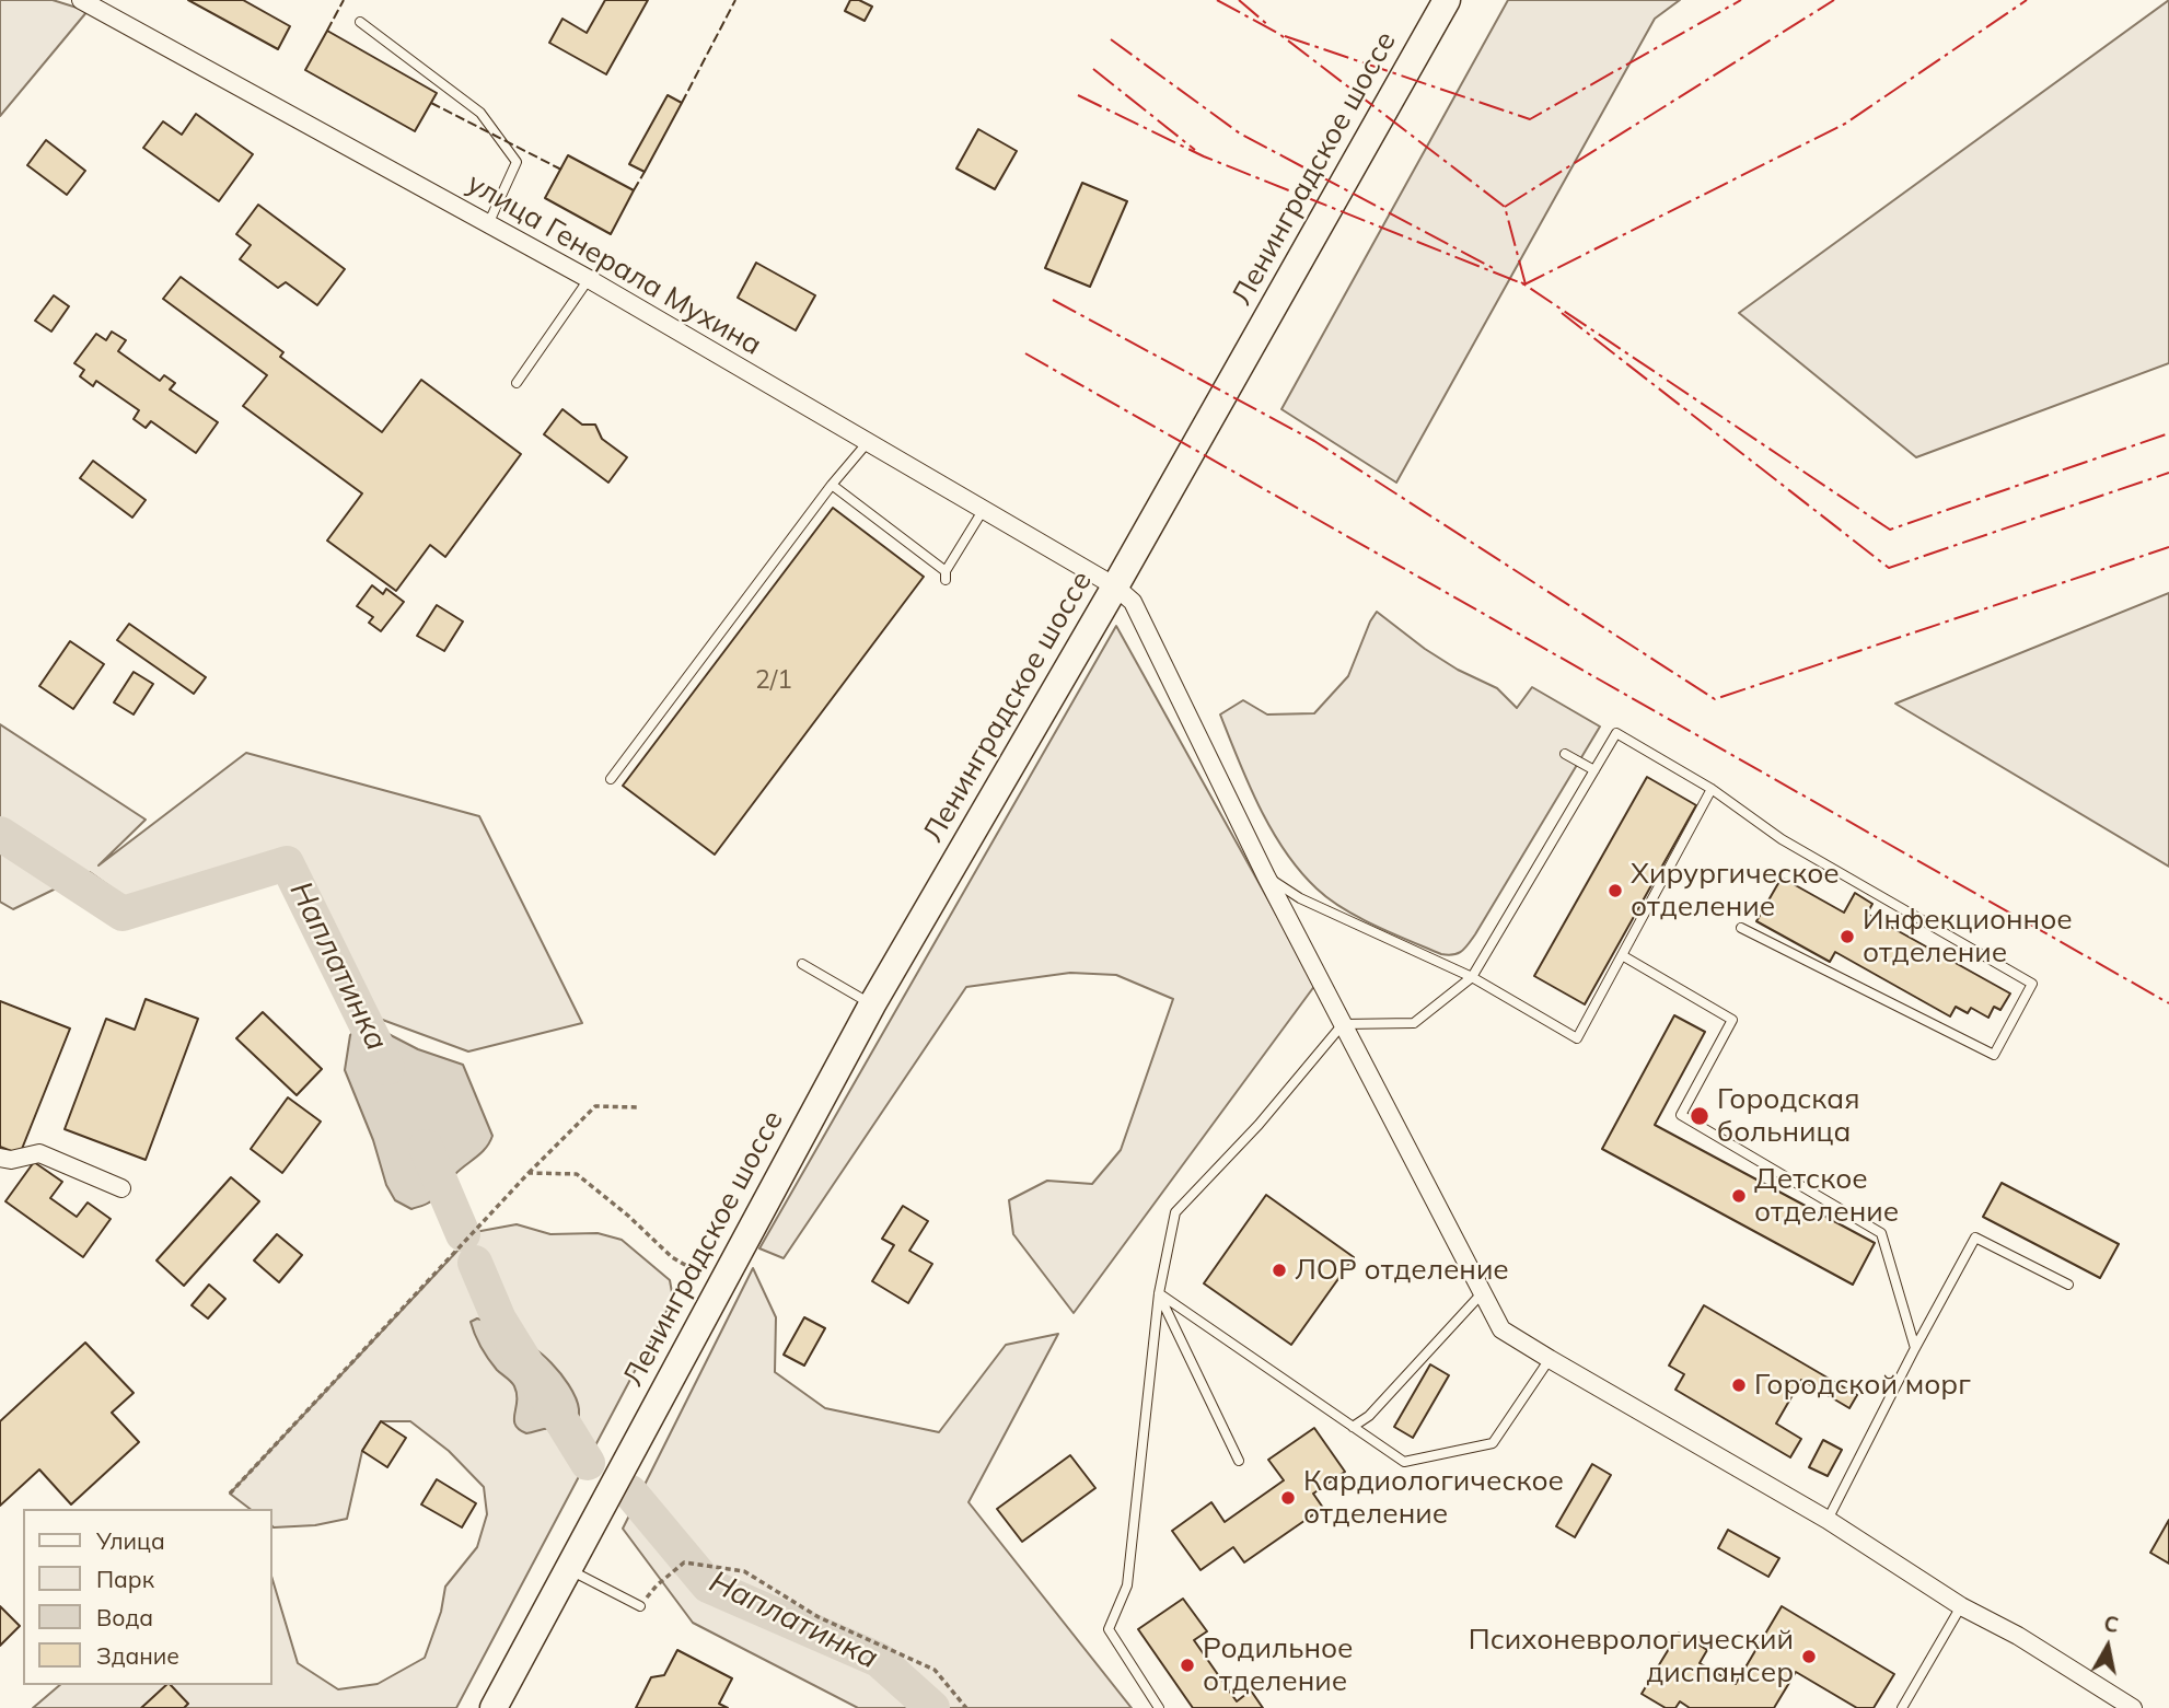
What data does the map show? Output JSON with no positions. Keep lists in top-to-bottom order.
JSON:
{
  "streets": {
    "main road": ["Ленинградское шоссе"],
    "street": ["улица Генерала Мухина"]
  },
  "crossings": [
    ["Ленинградское шоссе", "улица Генерала Мухина"]
  ],
  "water": ["Наплатинка"],
  "places": [
    "Хирургическое отделение",
    "Инфекционное отделение",
    "Городская больница",
    "Детское отделение",
    "ЛОР отделение",
    "Городской морг",
    "Кардиологическое отделение",
    "Психоневрологический диспансер",
    "Родильное отделение"
  ],
  "house_numbers": ["2/1"],
  "legend": [
    "Улица",
    "Парк",
    "Вода",
    "Здание"
  ],
  "north": "top"
}
